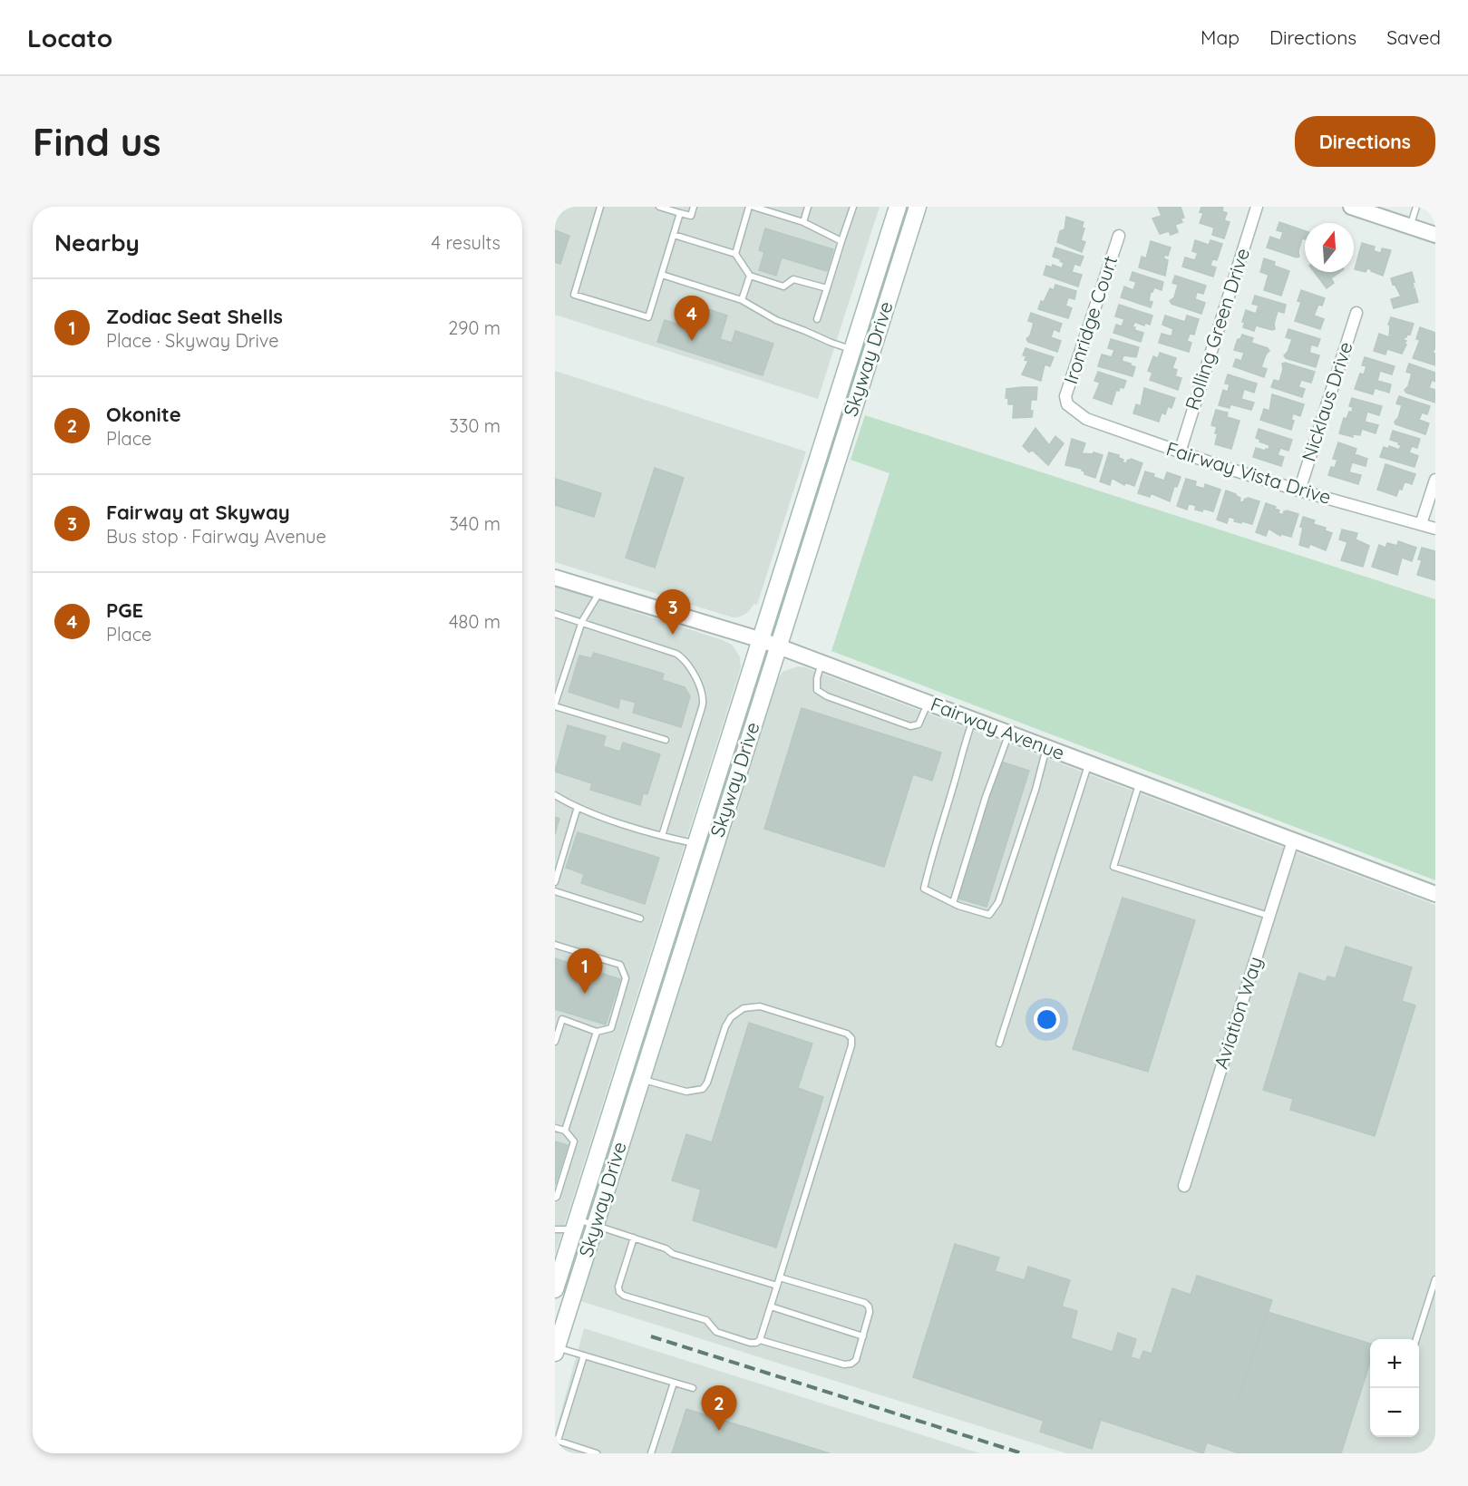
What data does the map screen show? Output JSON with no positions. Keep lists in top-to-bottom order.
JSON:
{
  "streets": {
    "main road": ["Skyway Drive"],
    "street": [
      "Ironridge Court",
      "Rolling Green Drive",
      "Nicklaus Drive",
      "Fairway Vista Drive",
      "Fairway Avenue",
      "Aviation Way"
    ]
  },
  "crossings": [
    ["Ironridge Court", "Fairway Vista Drive"],
    ["Rolling Green Drive", "Fairway Vista Drive"],
    ["Skyway Drive", "Fairway Avenue"],
    ["Nicklaus Drive", "Fairway Vista Drive"],
    ["Fairway Avenue", "Aviation Way"]
  ],
  "north": "top",
  "page": {
    "header": "Locato",
    "nav": ["Map", "Directions", "Saved"],
    "buttons": "Directions",
    "title": "Find us",
    "heading": ["Nearby", "4 results"],
    "list": [
      {
        "mark": "1",
        "name": "Zodiac Seat Shells",
        "note": "Place · Skyway Drive",
        "value": "290 m"
      },
      {
        "mark": "2",
        "name": "Okonite",
        "note": "Place",
        "value": "330 m"
      },
      {
        "mark": "3",
        "name": "Fairway at Skyway",
        "note": "Bus stop · Fairway Avenue",
        "value": "340 m"
      },
      {
        "mark": "4",
        "name": "PGE",
        "note": "Place",
        "value": "480 m"
      }
    ],
    "pins": [
      "4",
      "3",
      "1",
      "2"
    ],
    "map_buttons": ["+", "−"]
  }
}
